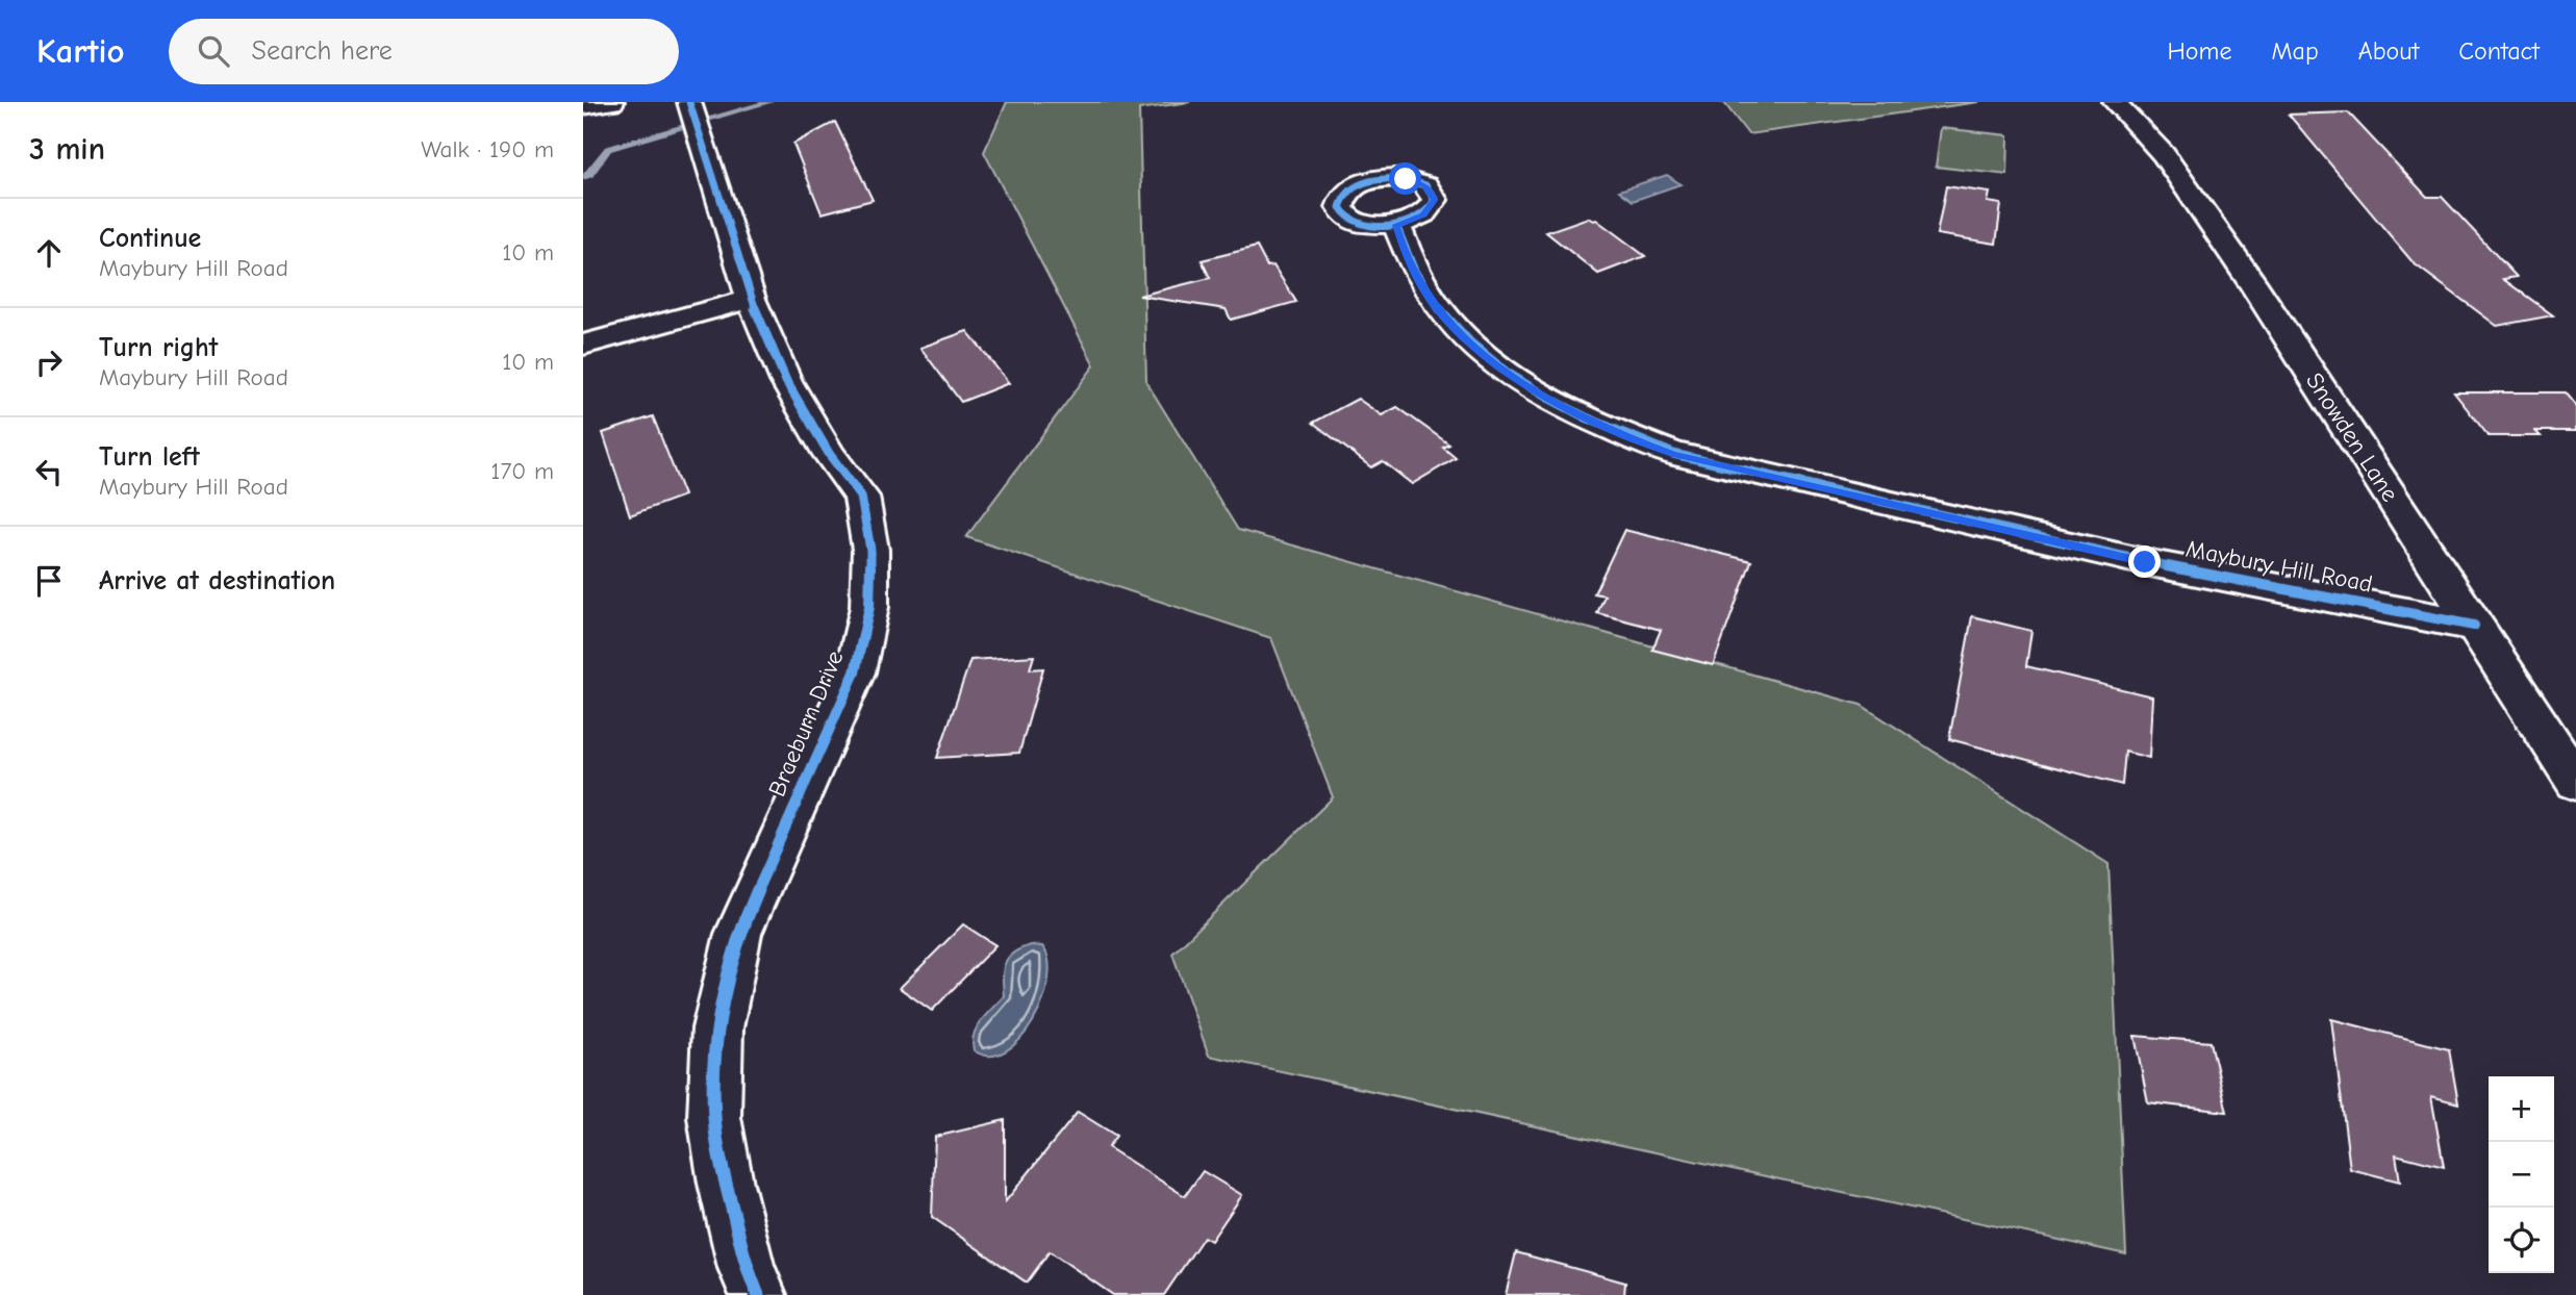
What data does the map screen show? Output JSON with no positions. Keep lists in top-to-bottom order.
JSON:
{
  "streets": {
    "street": ["Snowden Lane", "Maybury Hill Road", "Braeburn Drive"]
  },
  "crossings": [
    ["Snowden Lane", "Maybury Hill Road"]
  ],
  "page": {
    "header": "Kartio",
    "search": "Search here",
    "nav": [
      "Home",
      "Map",
      "About",
      "Contact"
    ],
    "heading": ["3 min", "Walk · 190 m"],
    "list": [
      ["Continue", "Maybury Hill Road", "10 m"],
      ["Turn right", "Maybury Hill Road", "10 m"],
      ["Turn left", "Maybury Hill Road", "170 m"],
      "Arrive at destination"
    ],
    "map_buttons": ["+", "−"]
  }
}
